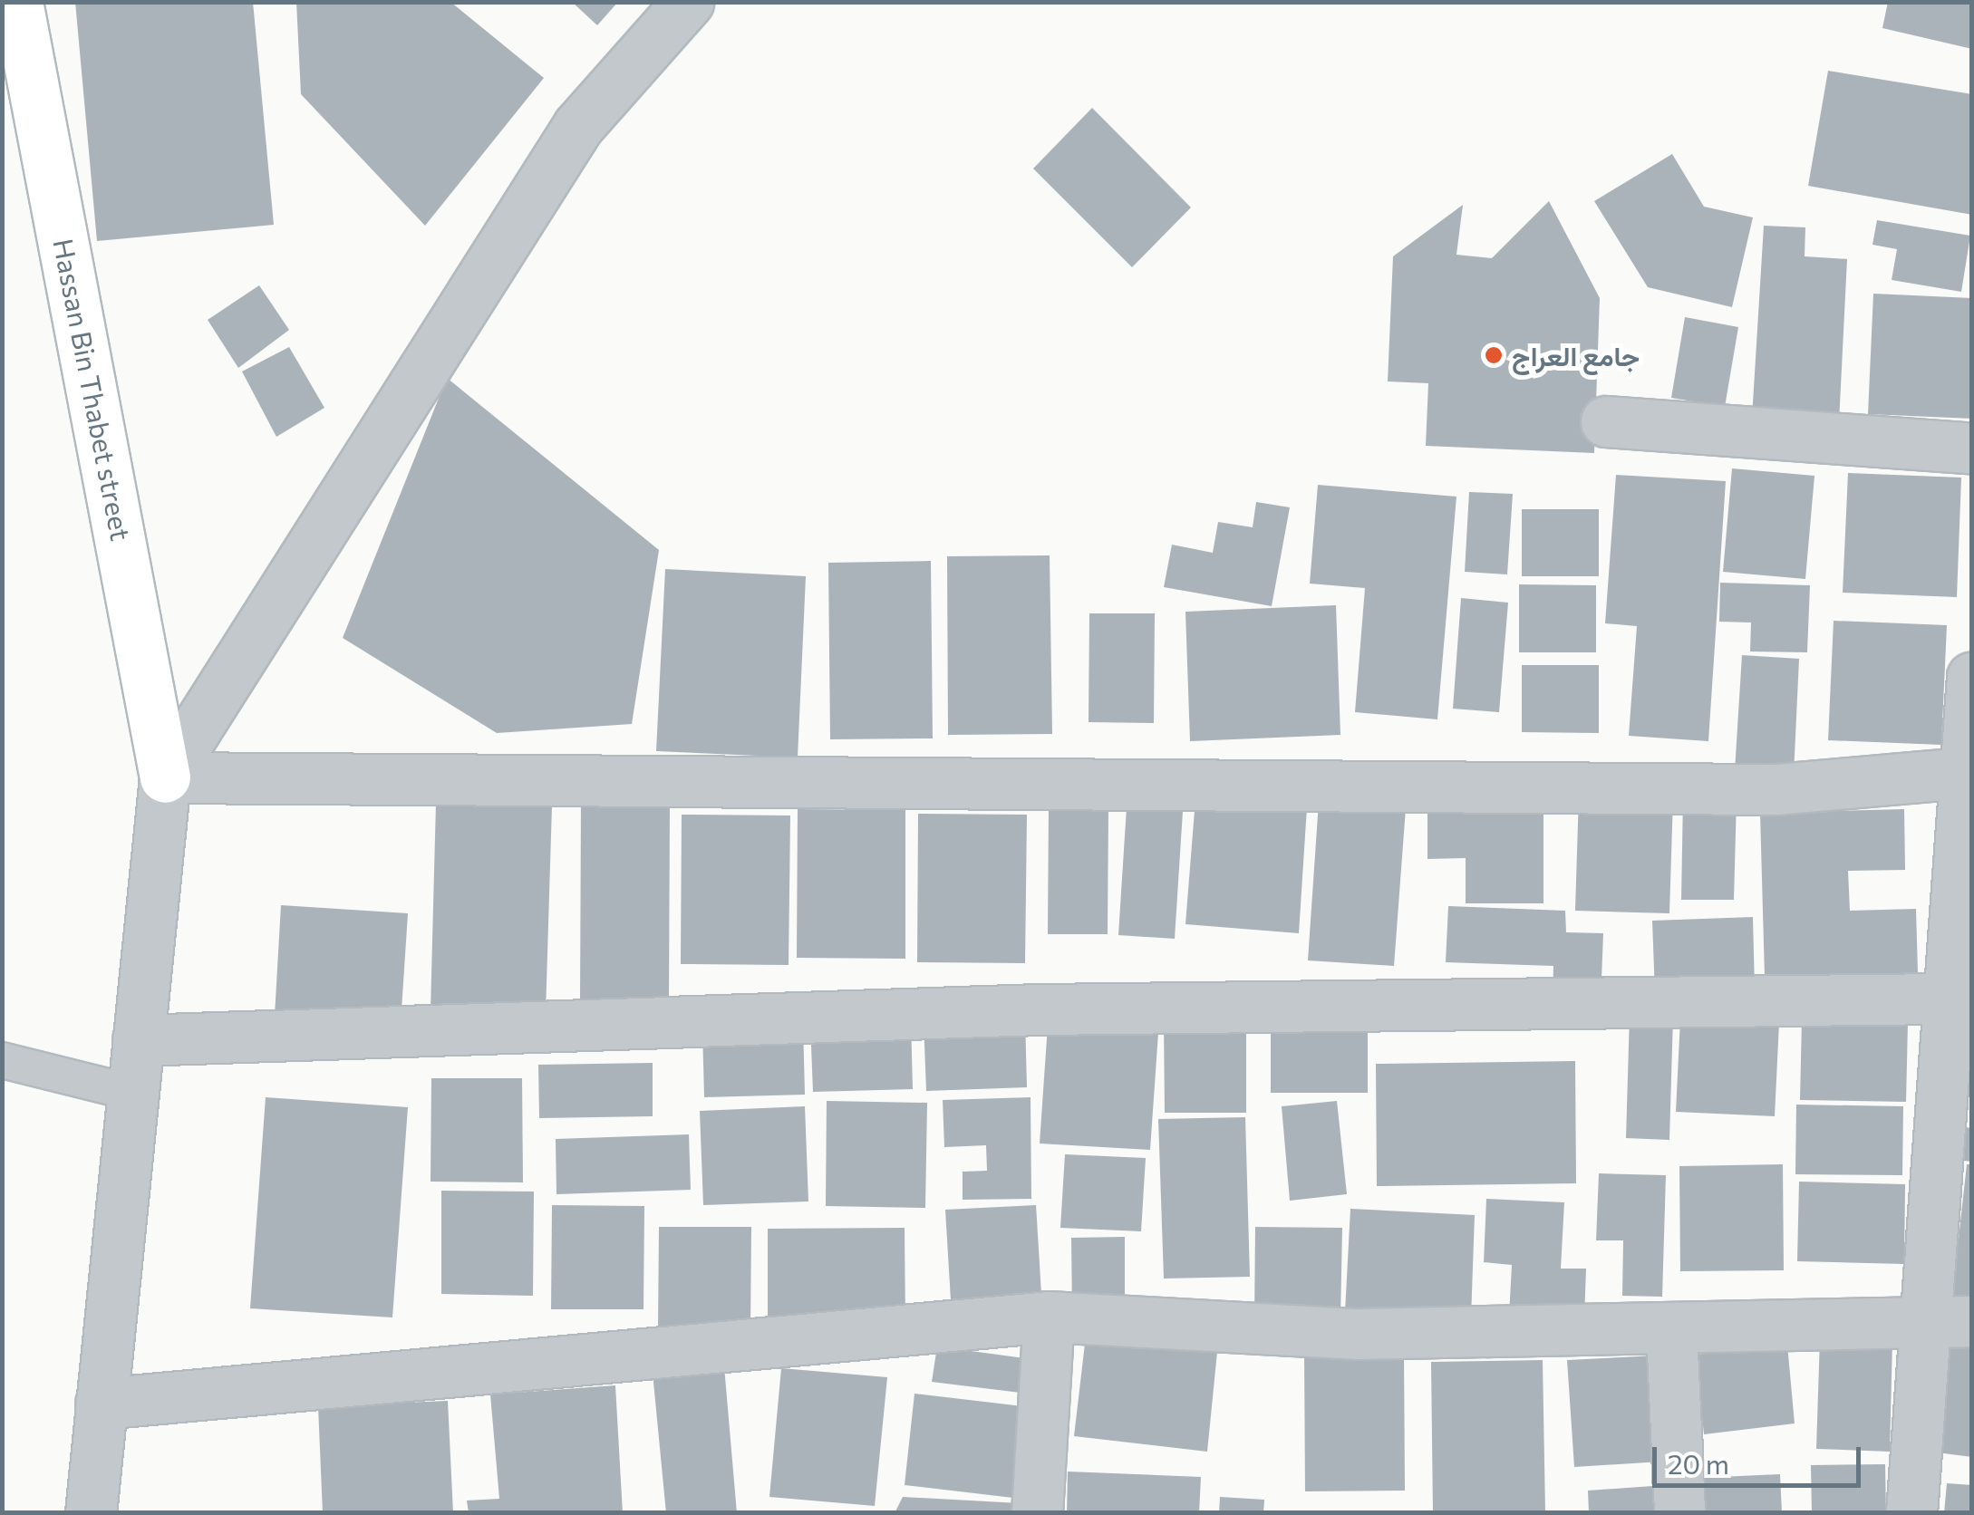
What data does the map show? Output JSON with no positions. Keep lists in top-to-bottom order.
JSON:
{
  "streets": {
    "street": ["Hassan Bin Thabet street"]
  },
  "places": ["جامع العراج"],
  "scale_bar": "20 m"
}
